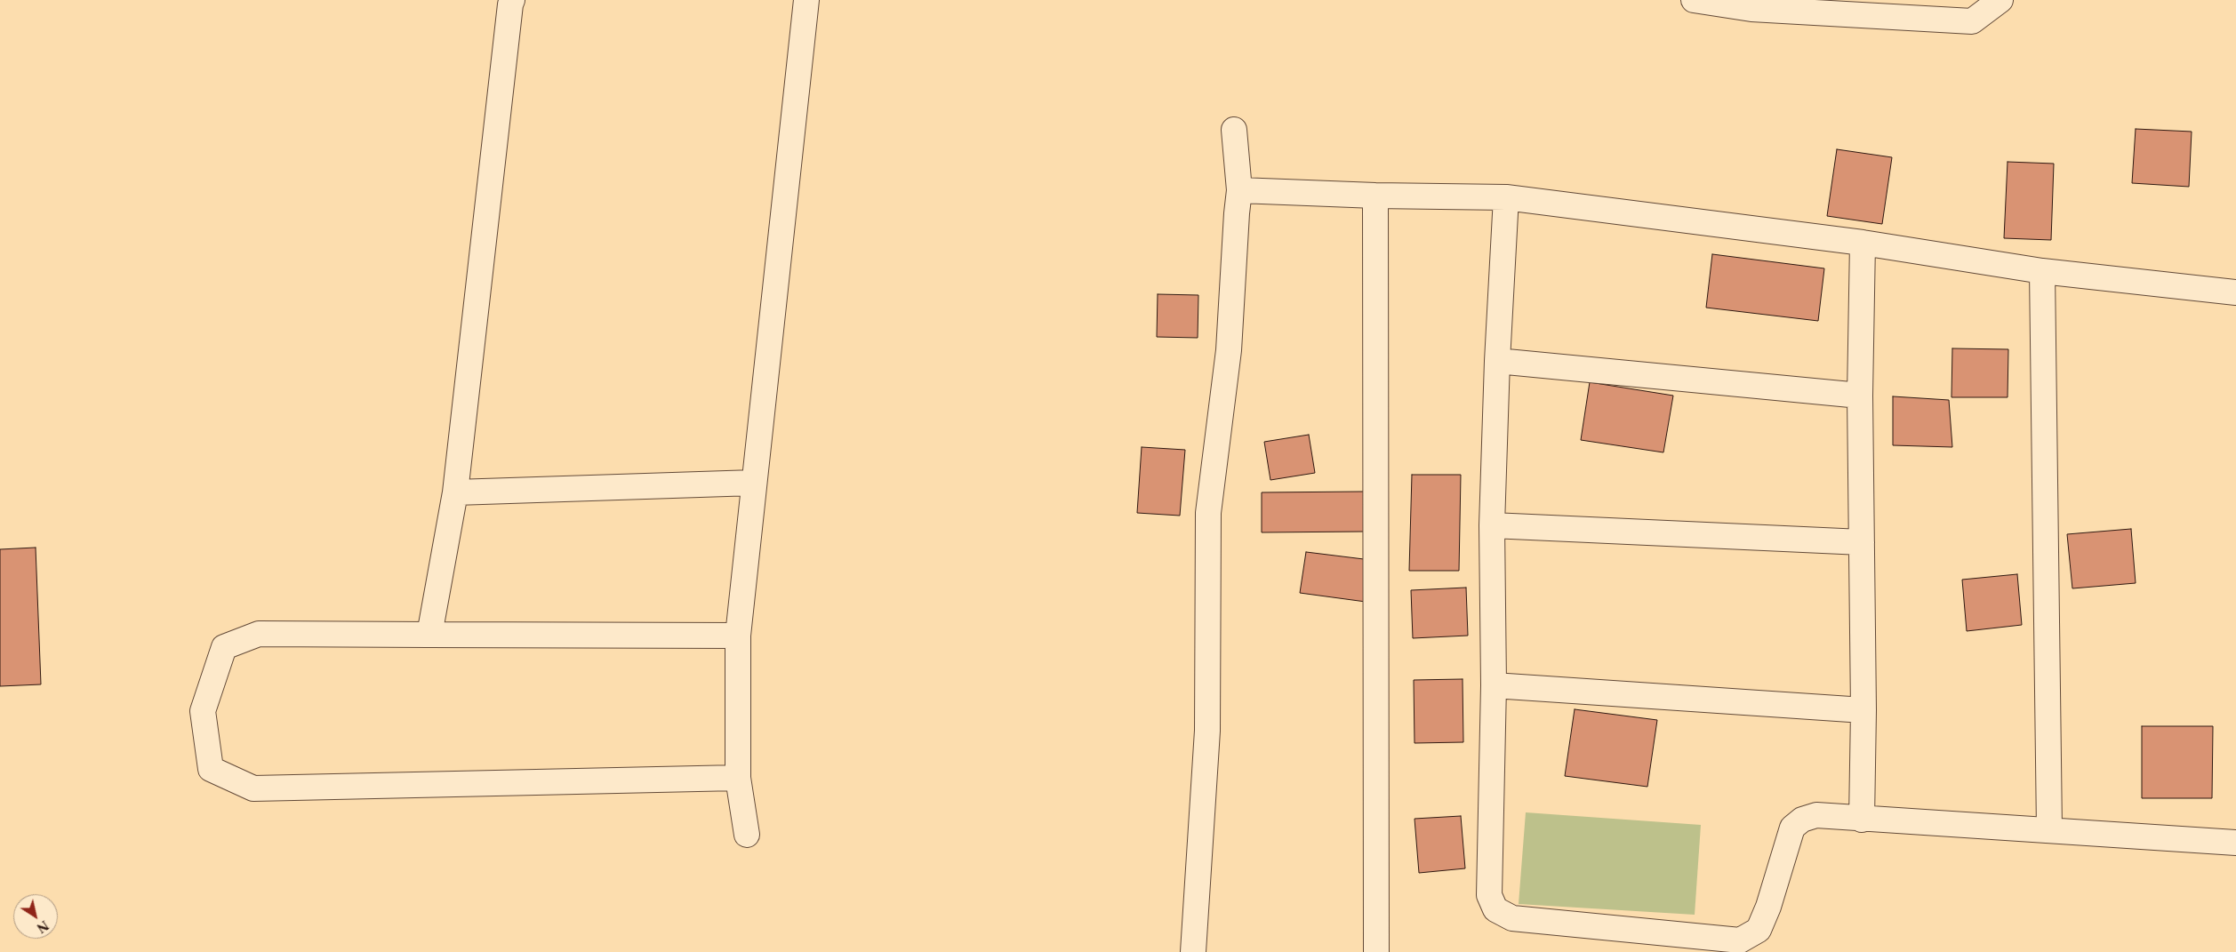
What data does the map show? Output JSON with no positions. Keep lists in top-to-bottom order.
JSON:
{
  "north": "bottom right"
}
